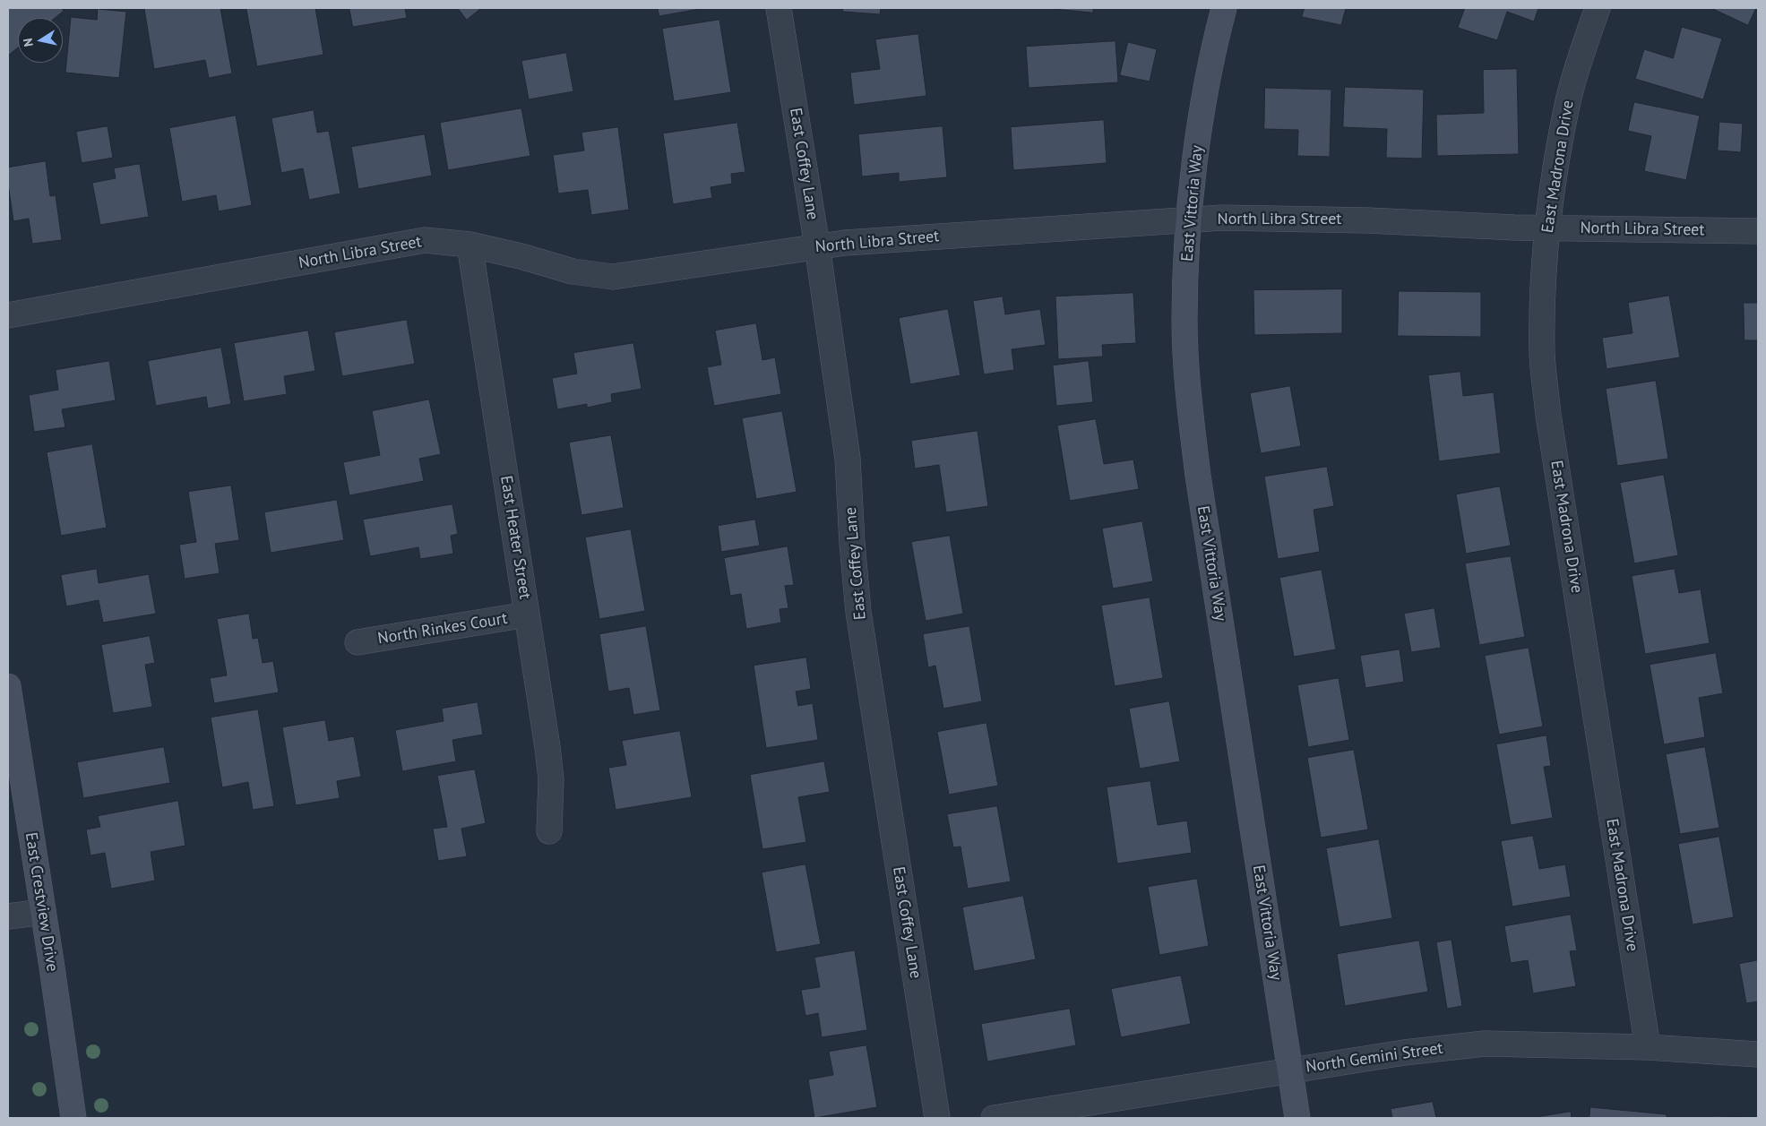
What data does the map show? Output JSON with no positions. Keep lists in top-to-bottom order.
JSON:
{
  "streets": {
    "street": [
      "East Coffey Lane",
      "East Madrona Drive",
      "East Vittoria Way",
      "North Libra Street",
      "East Heater Street",
      "North Rinkes Court",
      "East Crestview Drive",
      "North Gemini Street"
    ]
  },
  "crossings": [
    ["East Coffey Lane", "North Libra Street"],
    ["East Madrona Drive", "North Libra Street"],
    ["East Madrona Drive", "North Gemini Street"],
    ["East Vittoria Way", "North Libra Street"],
    ["East Vittoria Way", "North Gemini Street"],
    ["North Libra Street", "East Heater Street"],
    ["East Heater Street", "North Rinkes Court"]
  ],
  "north": "left"
}
